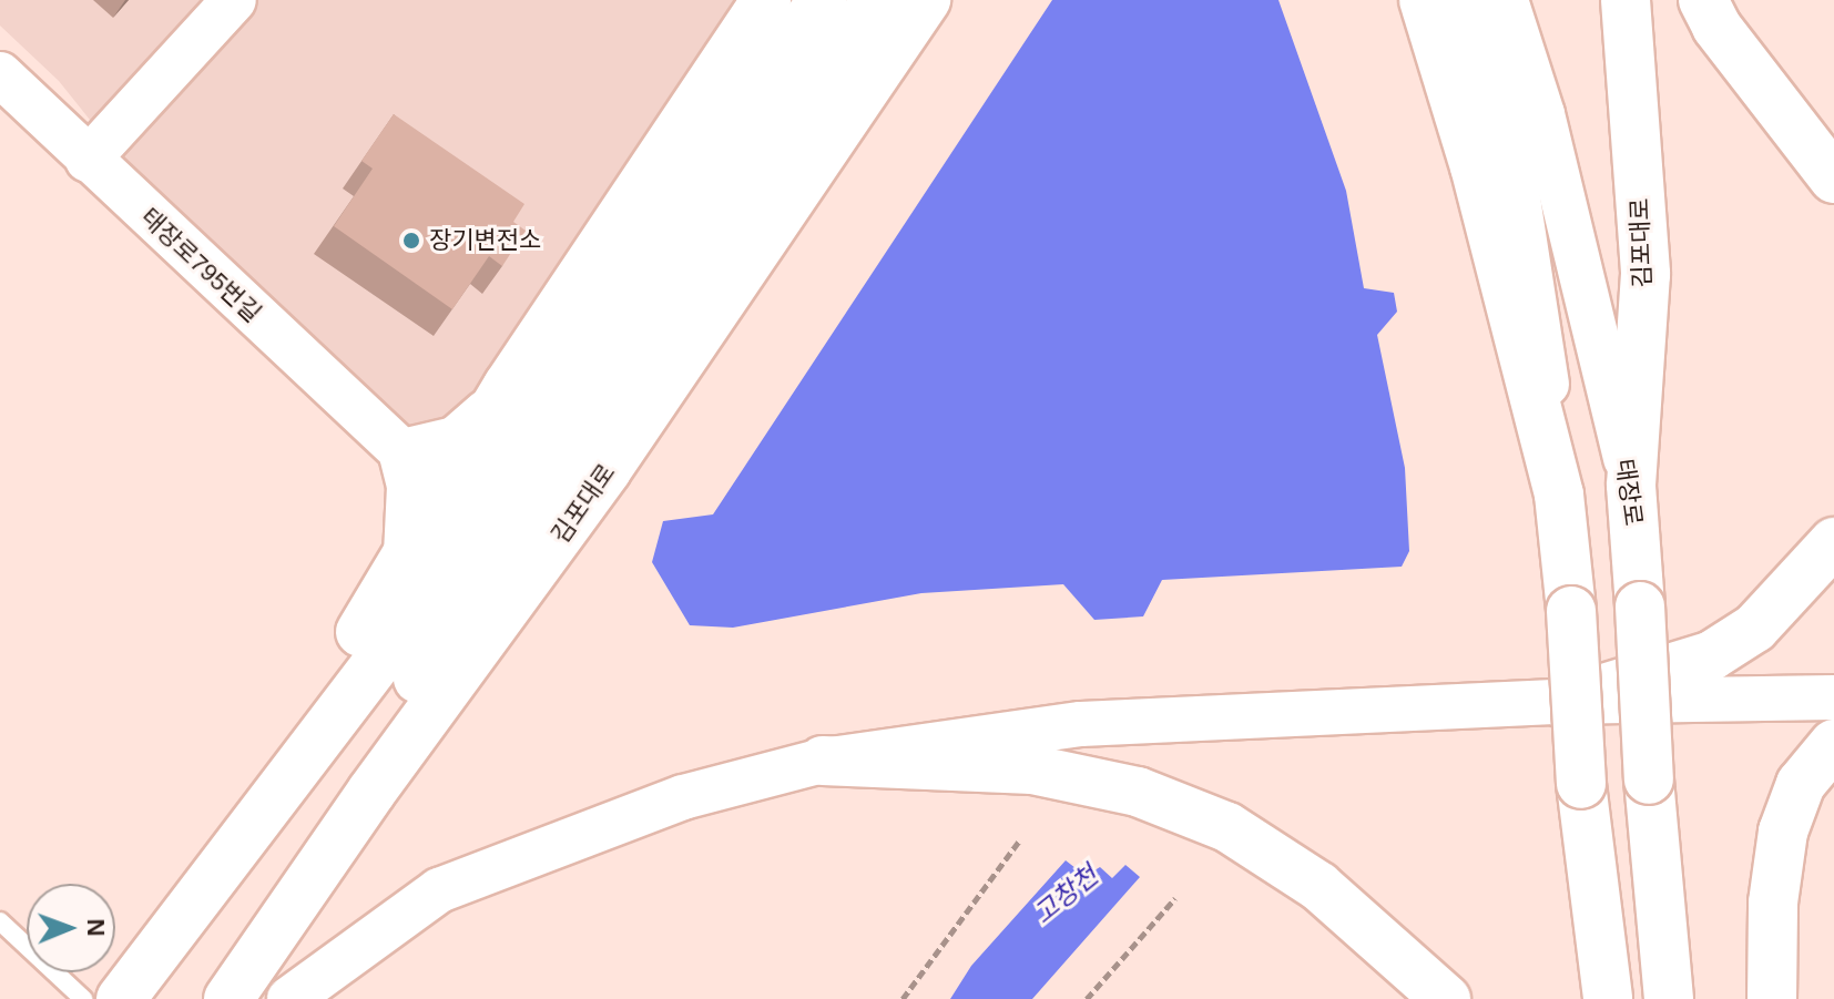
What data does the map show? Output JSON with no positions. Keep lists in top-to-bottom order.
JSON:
{
  "streets": {
    "main road": ["김포대로", "태장로"],
    "street": ["태장로795번길"]
  },
  "crossings": [
    ["김포대로", "태장로"]
  ],
  "water": ["고창천"],
  "places": ["장기변전소"],
  "north": "right"
}
